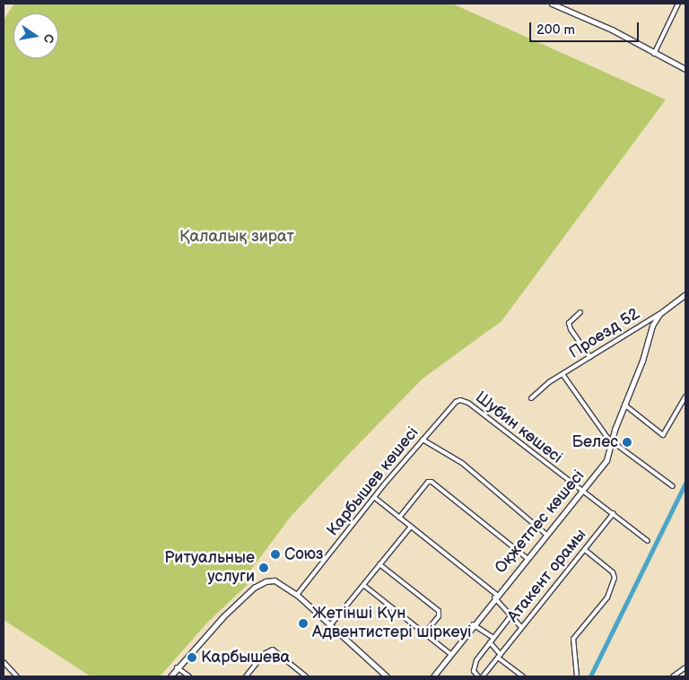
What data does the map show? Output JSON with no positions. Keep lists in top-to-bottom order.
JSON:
{
  "streets": {
    "street": [
      "Проезд 52",
      "Шубин көшесі",
      "Карбышев көшесі",
      "Оқжетпес көшесі",
      "Атакент орамы"
    ]
  },
  "crossings": [
    ["Проезд 52", "Оқжетпес көшесі"],
    ["Шубин көшесі", "Карбышев көшесі"],
    ["Шубин көшесі", "Оқжетпес көшесі"],
    ["Шубин көшесі", "Атакент орамы"]
  ],
  "parks": ["Қалалық зират"],
  "places": [
    "Белес",
    "Союз",
    "Ритуальные услуги",
    "Жетінші Күн Адвентистері шіркеуі",
    "Карбышева"
  ],
  "scale_bar": "200 m",
  "north": "right"
}
